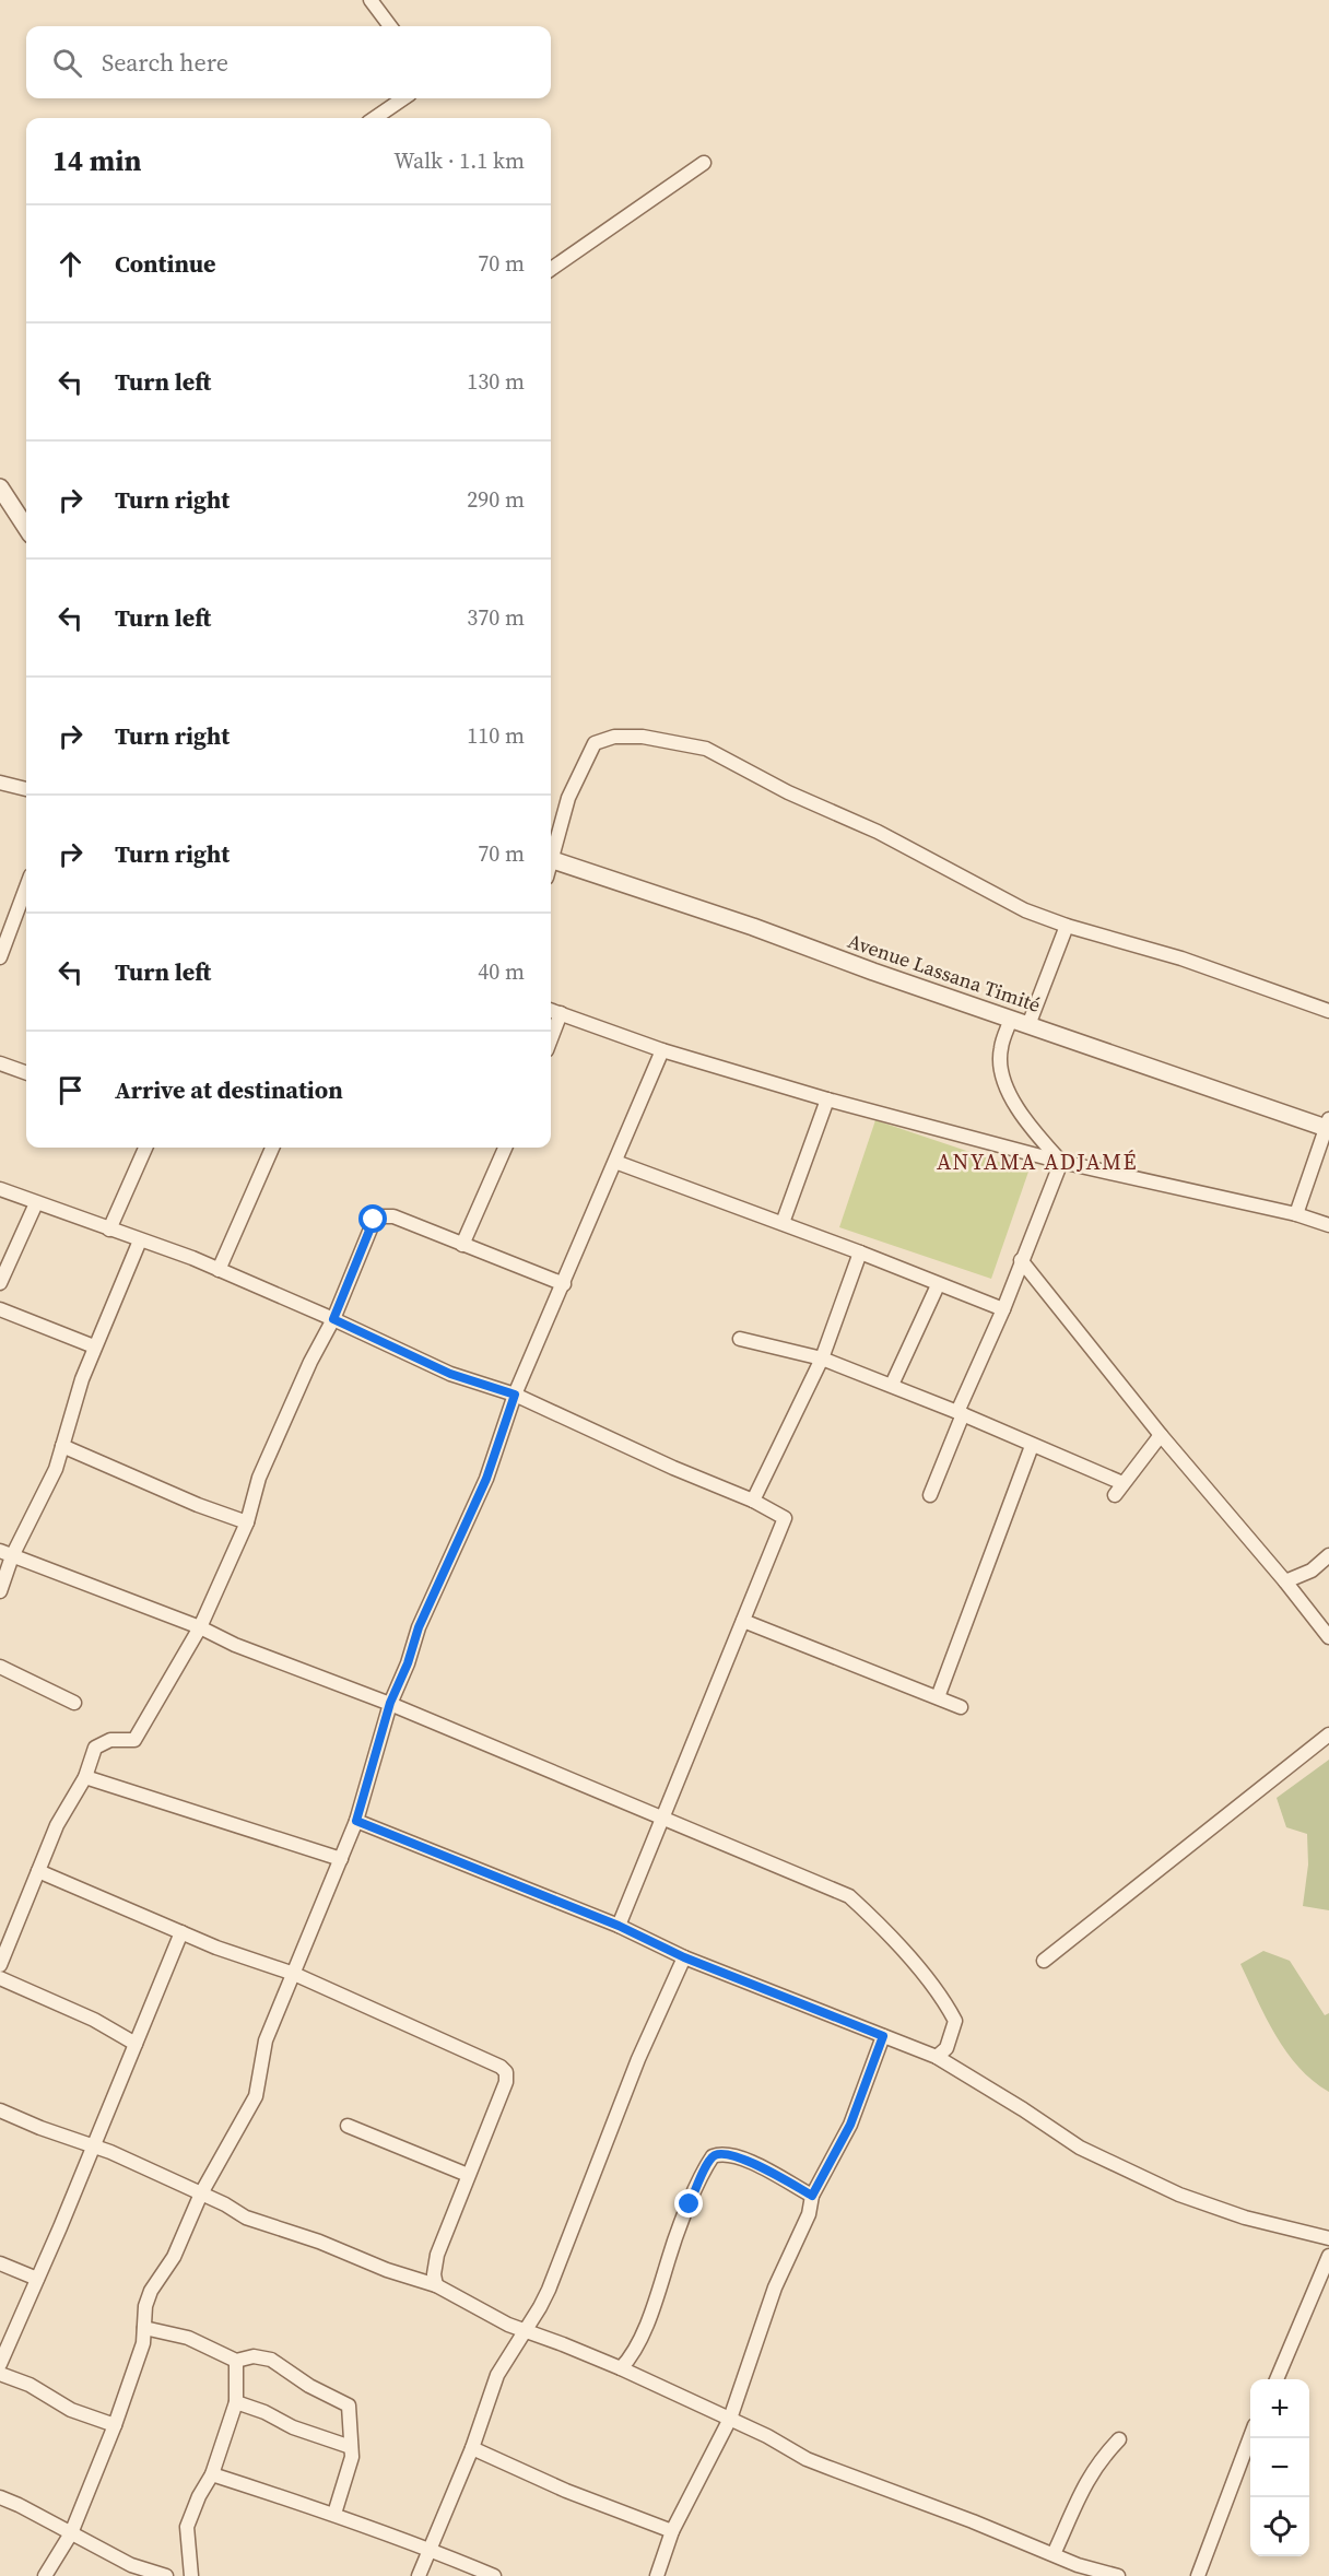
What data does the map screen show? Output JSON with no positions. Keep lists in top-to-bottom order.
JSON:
{
  "streets": {
    "street": ["Avenue Lassana Timité"]
  },
  "districts": ["ANYAMA ADJAMÉ"],
  "page": {
    "search": "Search here",
    "heading": ["14 min", "Walk · 1.1 km"],
    "list": [
      ["Continue", "70 m"],
      ["Turn left", "130 m"],
      ["Turn right", "290 m"],
      ["Turn left", "370 m"],
      ["Turn right", "110 m"],
      ["Turn right", "70 m"],
      ["Turn left", "40 m"],
      "Arrive at destination"
    ],
    "map_buttons": ["+", "−"]
  }
}
